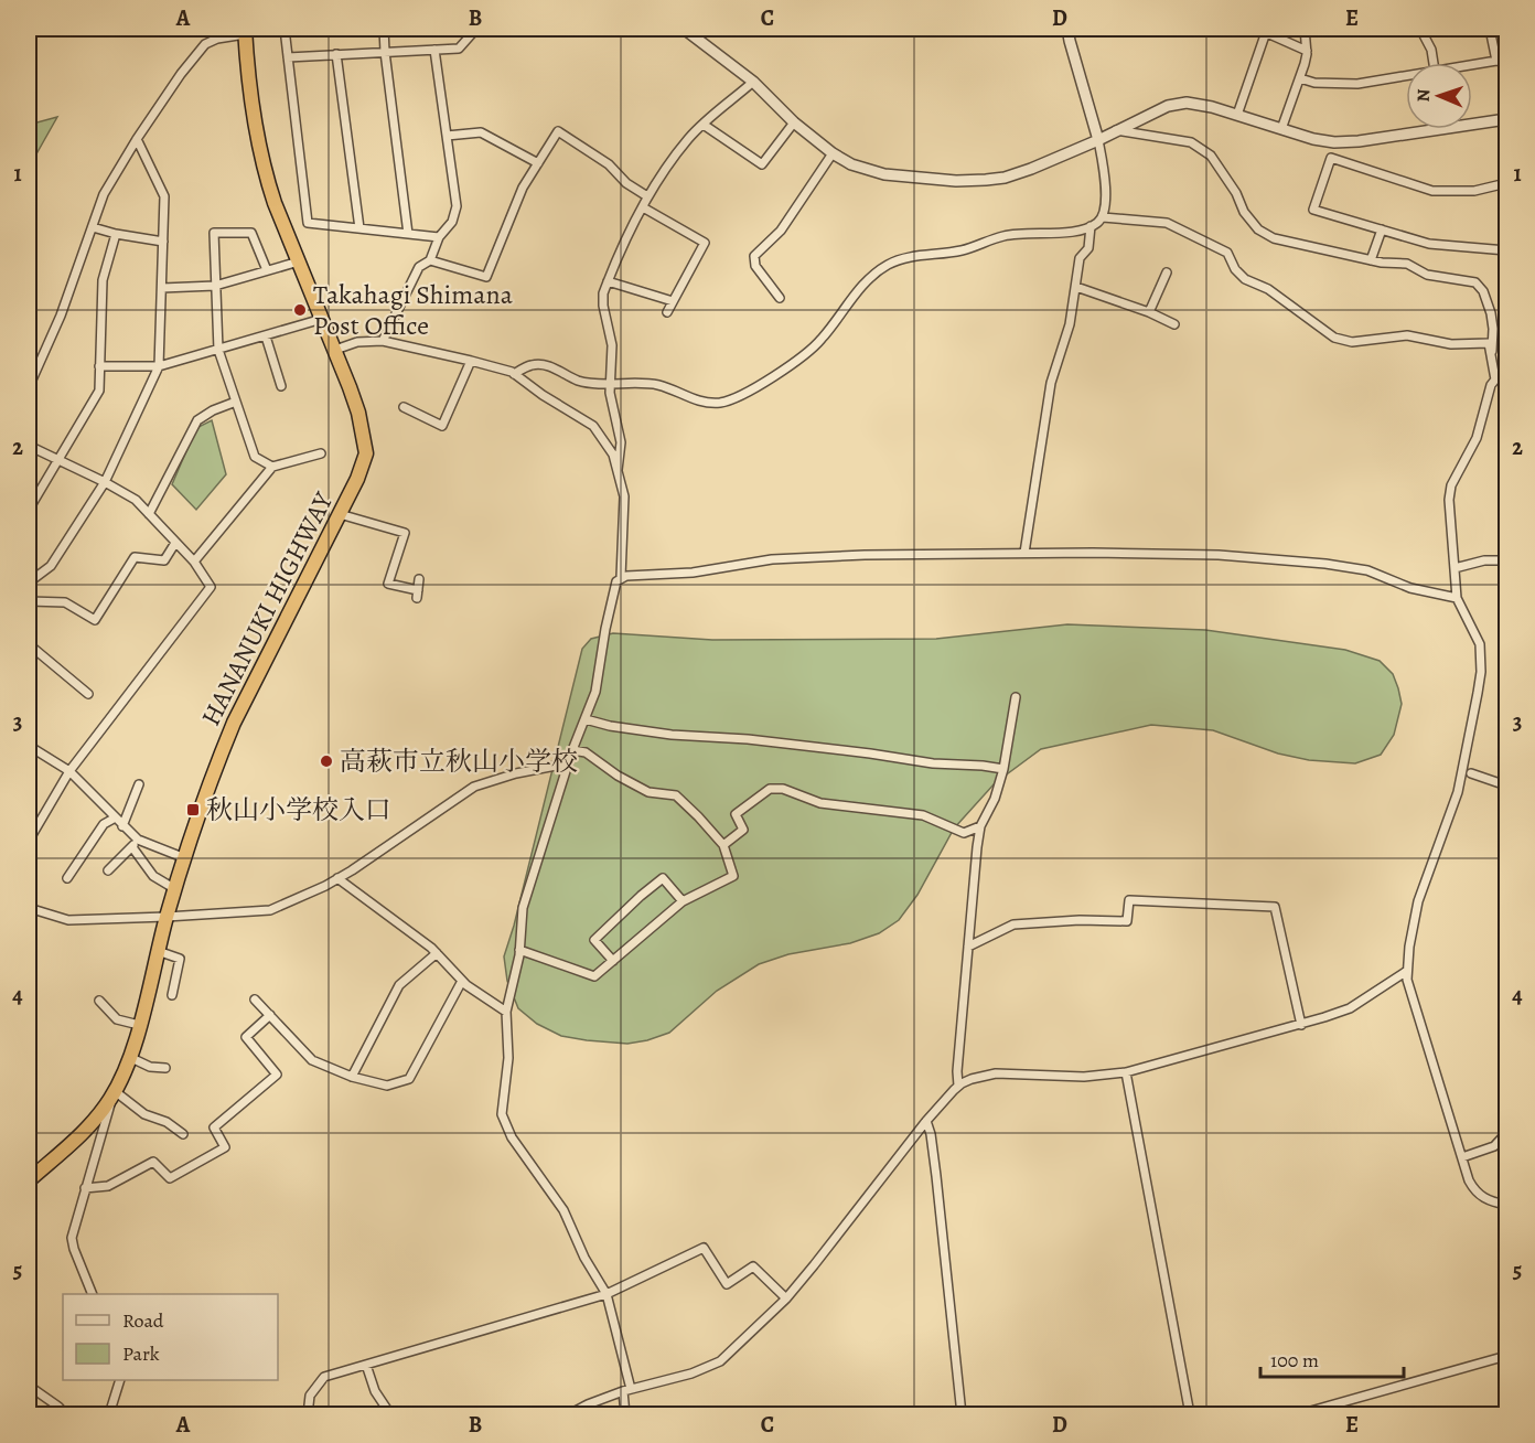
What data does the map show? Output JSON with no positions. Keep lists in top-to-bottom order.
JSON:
{
  "streets": {
    "highway": ["HANANUKI HIGHWAY"]
  },
  "places": {
    "other": ["Takahagi Shimana Post Office", "高萩市立秋山小学校"],
    "transit": ["秋山小学校入口"]
  },
  "legend": ["Road", "Park"],
  "scale_bar": "100 m",
  "north": "left",
  "grid": {
    "columns": [
      "A",
      "B",
      "C",
      "D",
      "E"
    ],
    "rows": [
      "1",
      "2",
      "3",
      "4",
      "5"
    ]
  }
}
